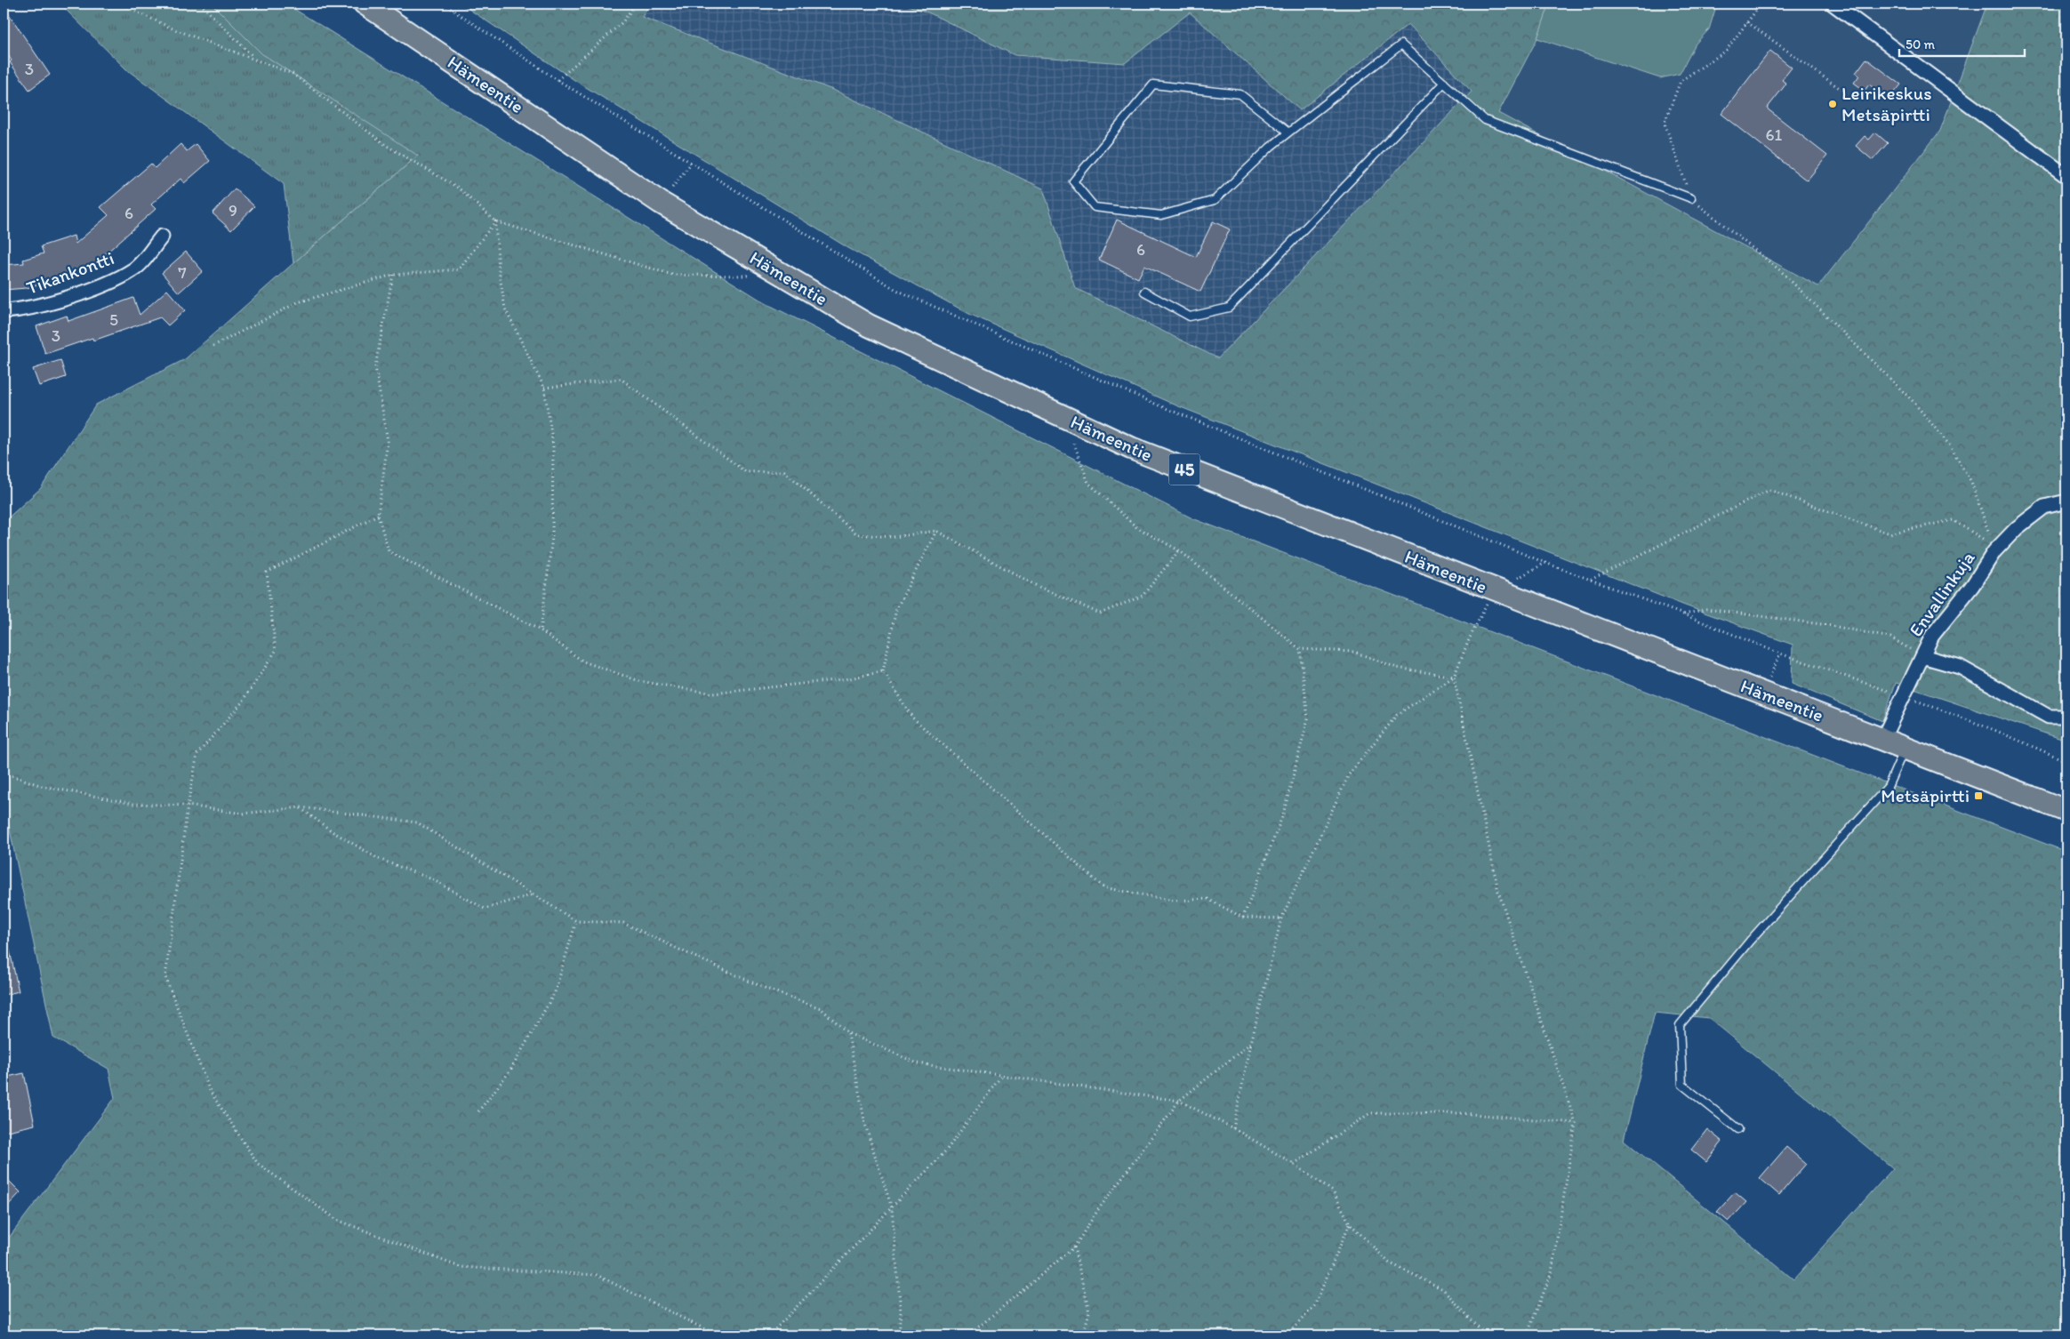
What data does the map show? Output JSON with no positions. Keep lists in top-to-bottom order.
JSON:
{
  "streets": {
    "main road": ["Hämeentie", "45"],
    "street": ["Tikankontti", "Envallinkuja"]
  },
  "crossings": [
    ["Hämeentie", "Envallinkuja"]
  ],
  "places": {
    "other": ["Leirikeskus Metsäpirtti"],
    "transit": ["Metsäpirtti"]
  },
  "house_numbers": [
    "3",
    "61",
    "9",
    "6",
    "6",
    "7",
    "5",
    "3"
  ],
  "scale_bar": "50 m"
}
